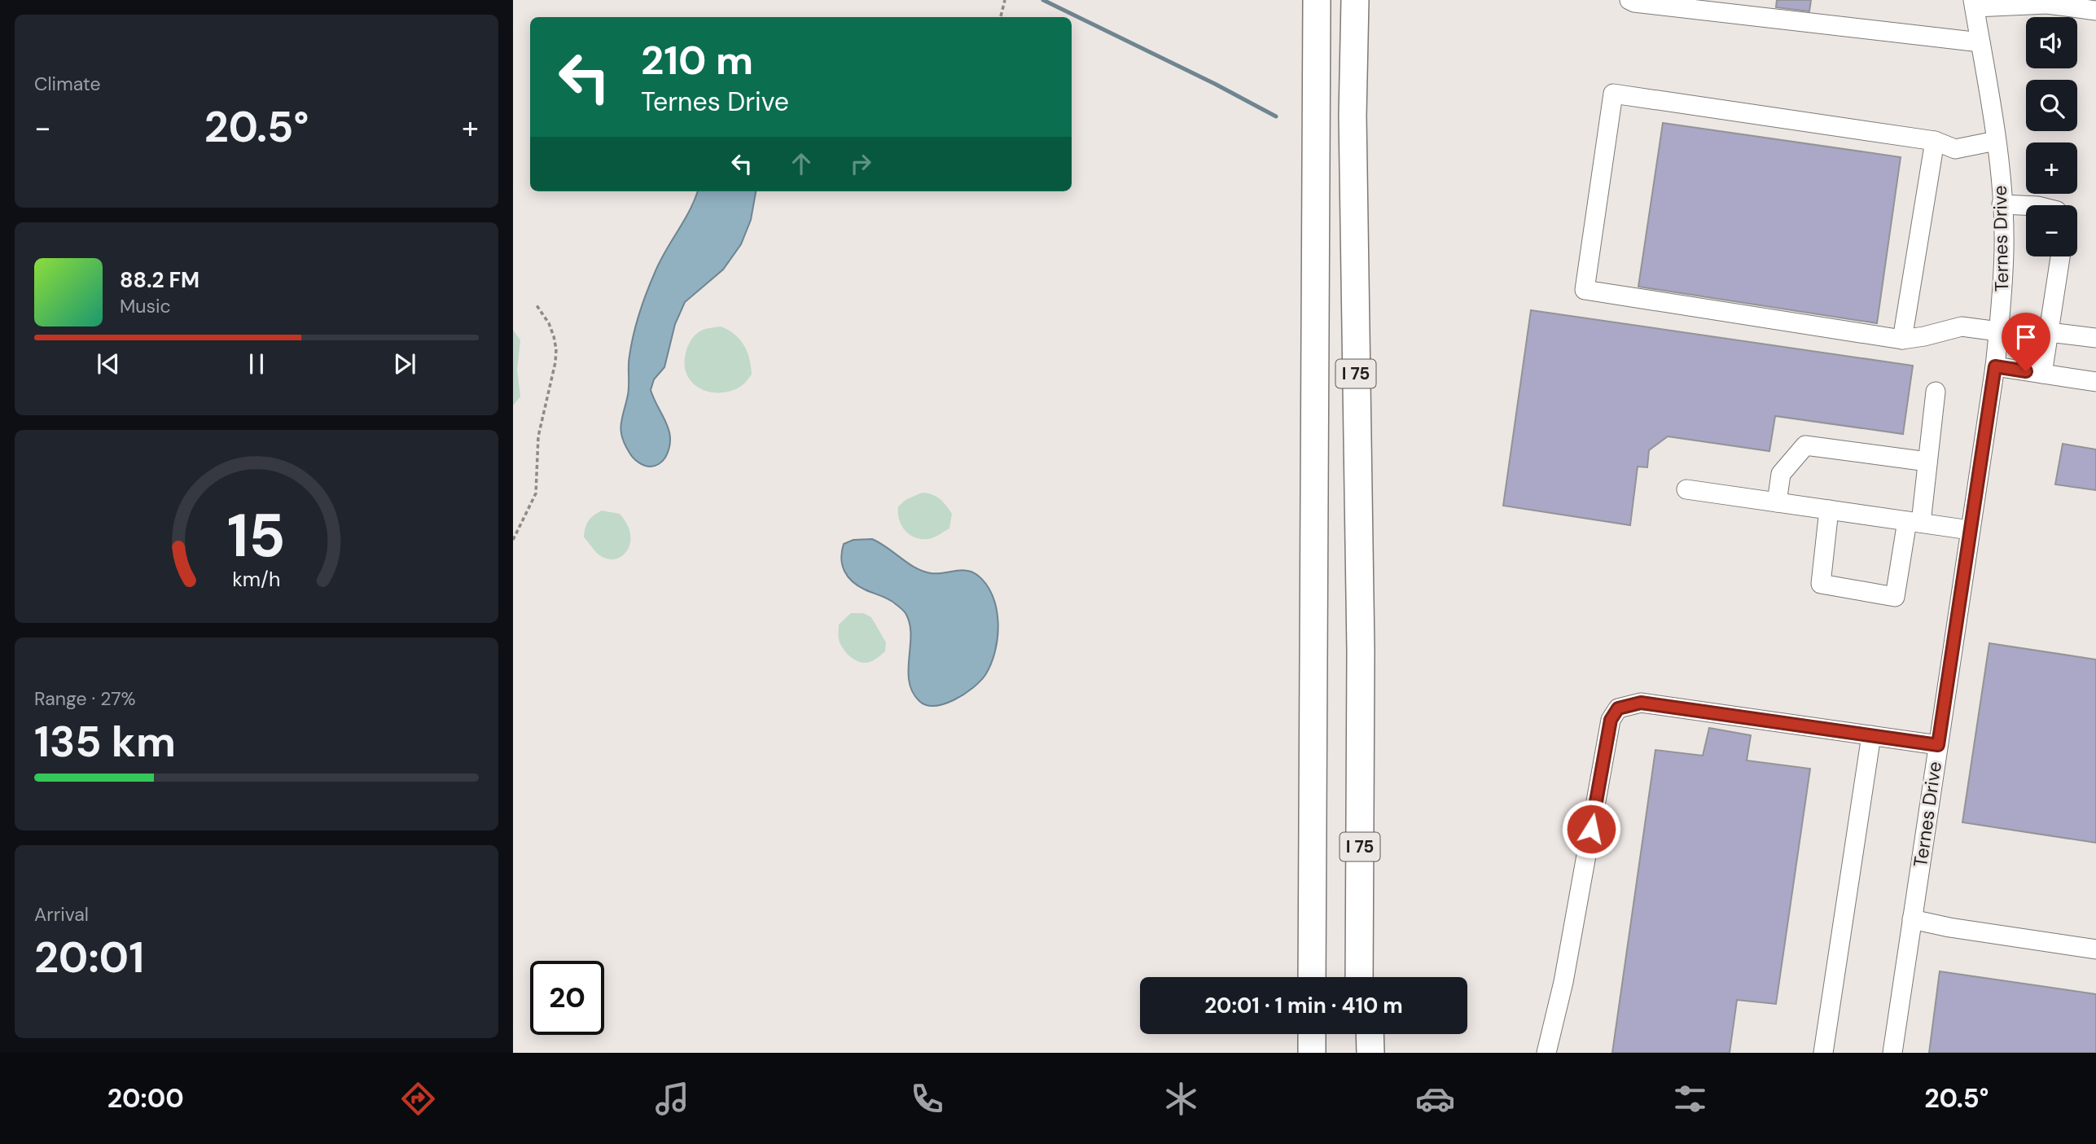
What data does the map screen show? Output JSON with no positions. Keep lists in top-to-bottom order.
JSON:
{
  "streets": {
    "highway": ["I 75"],
    "street": ["Ternes Drive"]
  },
  "page": {
    "tile": [
      "Climate",
      ["Range · 27%", "135 km"],
      ["Arrival", "20:01"]
    ],
    "map_buttons": ["+", "−"],
    "turn": ["210 m", "Ternes Drive"],
    "heat": ["−", "20.5°", "+"],
    "song": ["88.2 FM", "Music"],
    "limit": "20",
    "trip": "20:01 · 1 min · 410 m",
    "tabs": ["20:00", "20.5°"],
    "gauge": ["15", "km/h"]
  }
}
